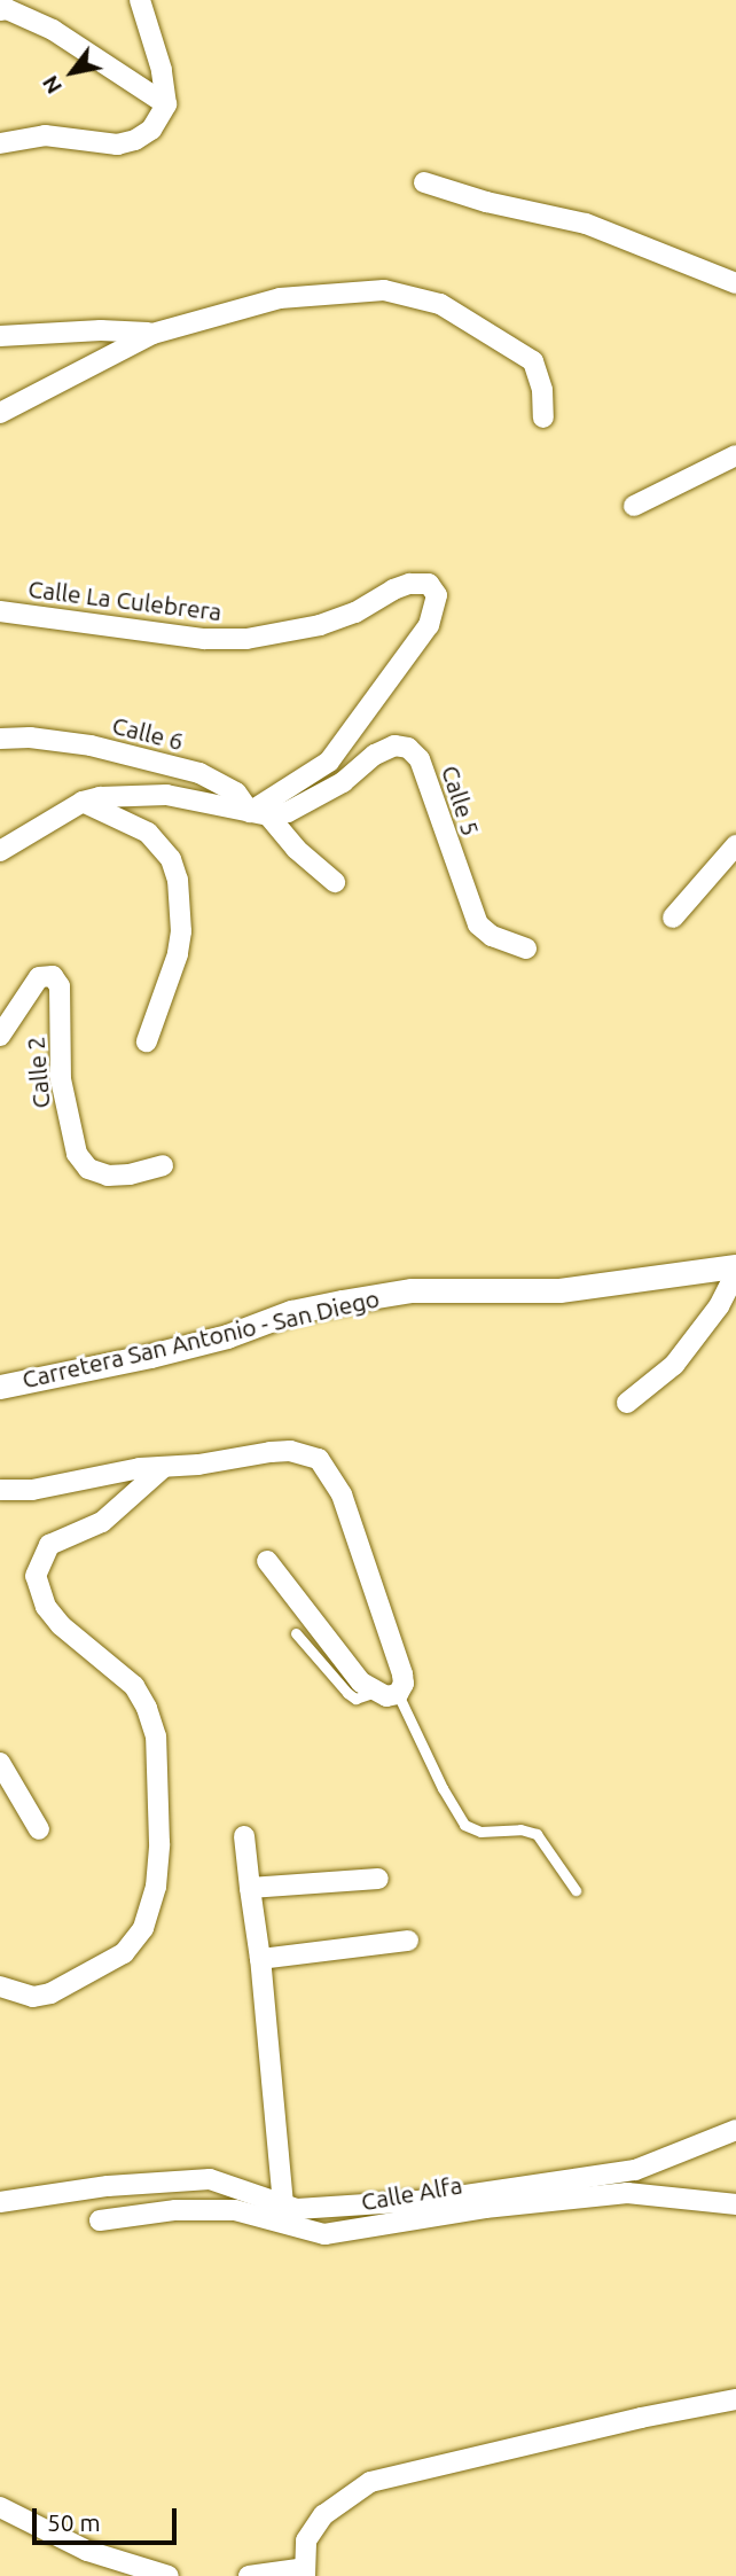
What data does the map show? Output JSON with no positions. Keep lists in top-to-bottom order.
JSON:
{
  "streets": {
    "street": [
      "Calle La Culebrera",
      "Calle 6",
      "Calle 5",
      "Calle 2",
      "Carretera San Antonio - San Diego",
      "Calle Alfa"
    ]
  },
  "crossings": [
    ["Calle La Culebrera", "Calle 6"],
    ["Calle La Culebrera", "Calle 5"],
    ["Calle 6", "Calle 5"]
  ],
  "scale_bar": "50 m",
  "north": "bottom left"
}
